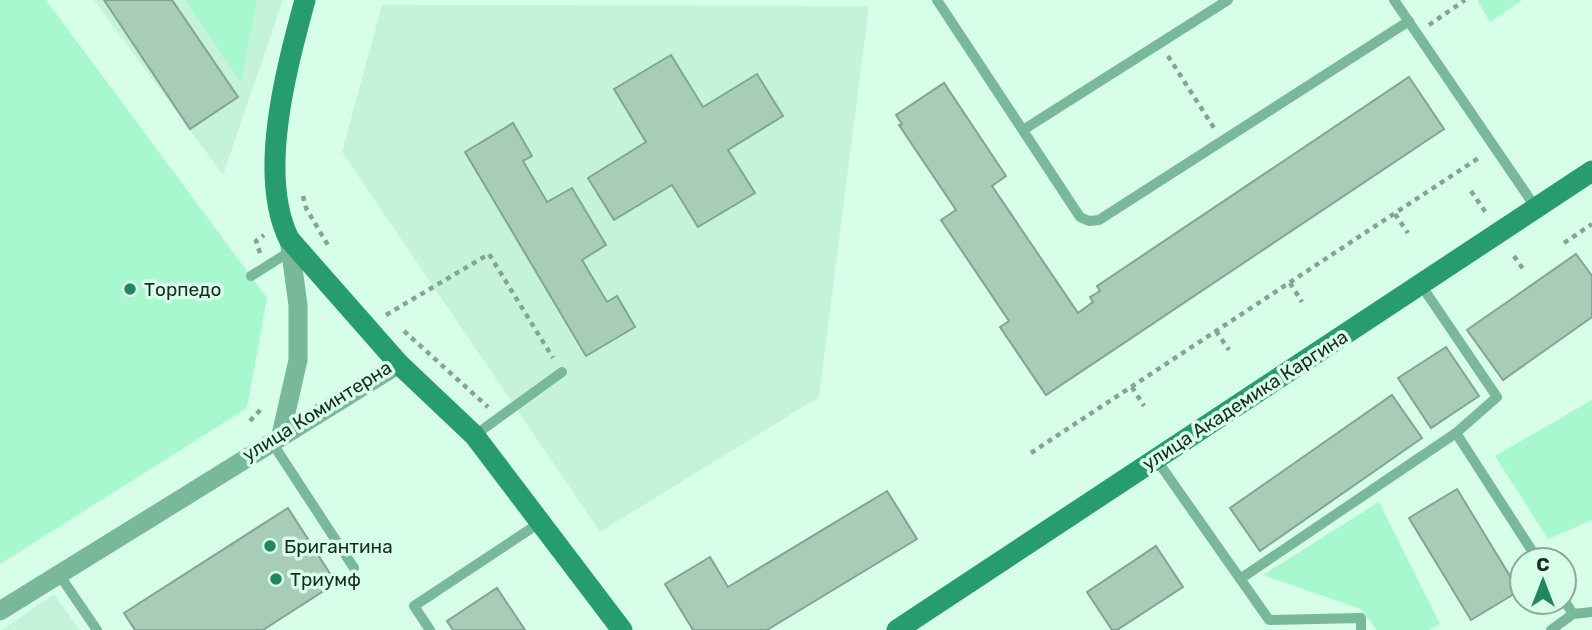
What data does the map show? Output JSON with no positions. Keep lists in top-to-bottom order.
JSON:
{
  "streets": {
    "street": ["улица Академика Каргина", "улица Коминтерна"]
  },
  "places": ["Торпедо", "Бригантина", "Триумф"],
  "north": "top"
}
